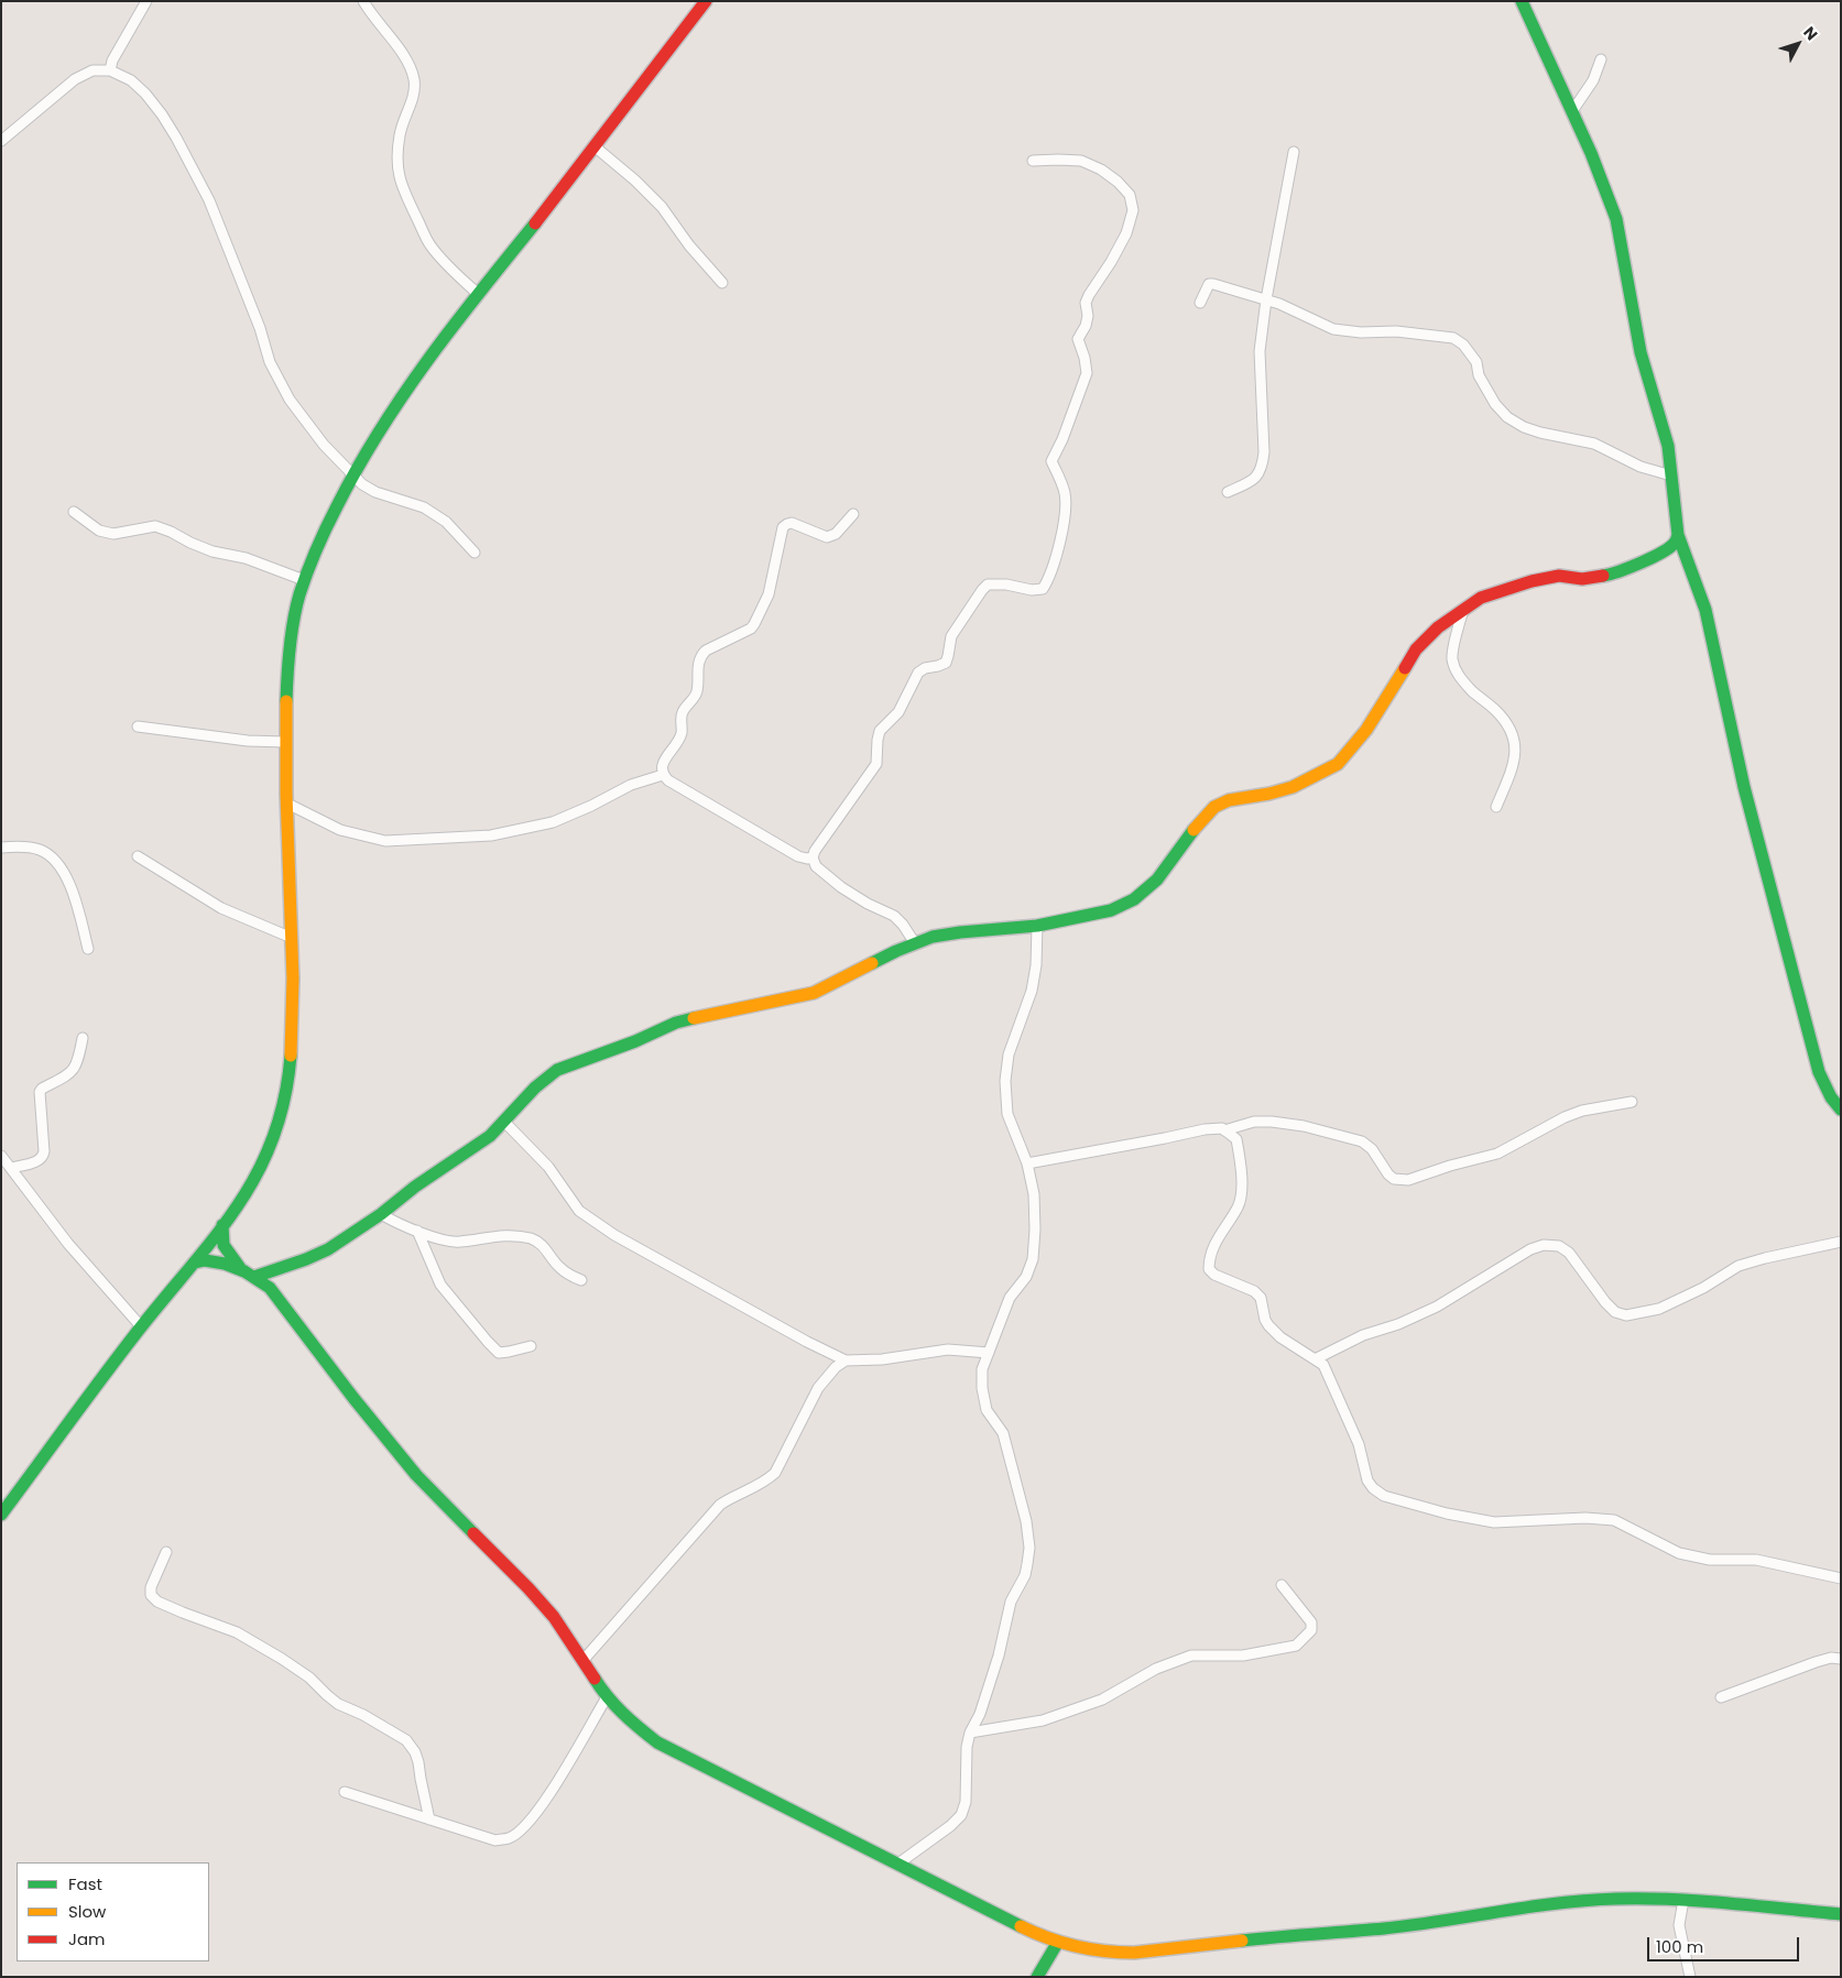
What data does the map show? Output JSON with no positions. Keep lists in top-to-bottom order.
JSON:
{
  "legend": ["Fast", "Slow", "Jam"],
  "scale_bar": "100 m",
  "north": "top right"
}
